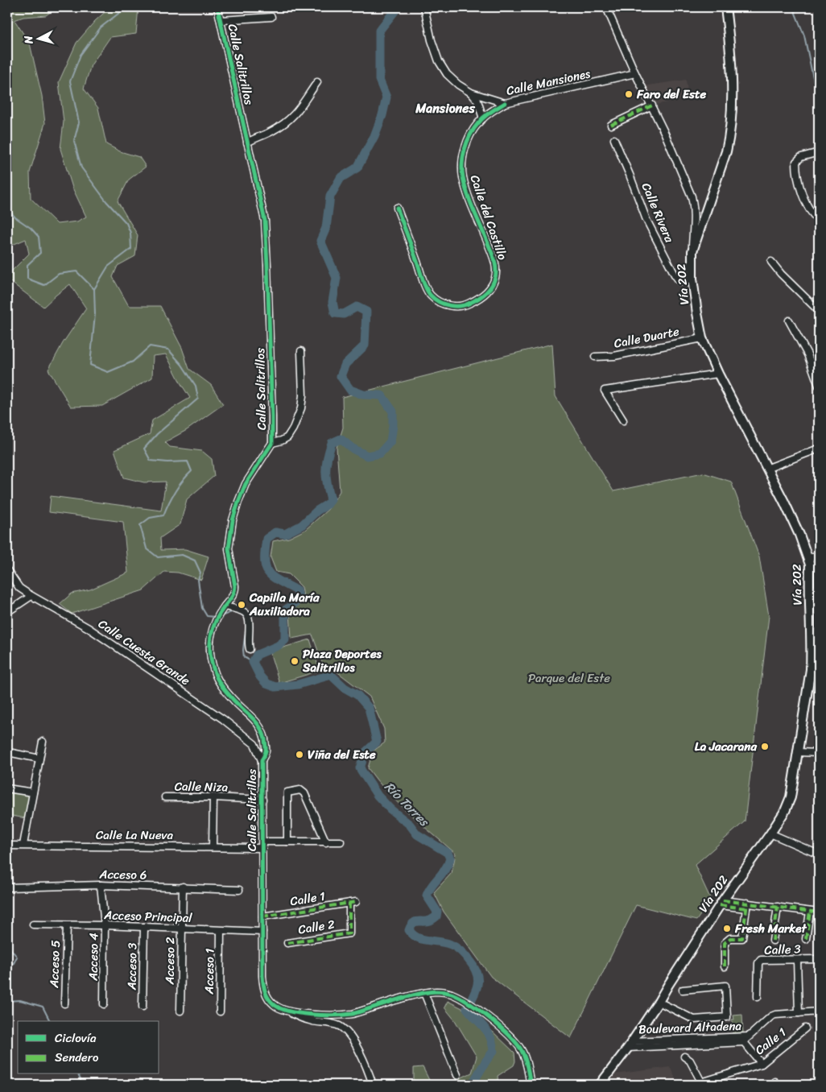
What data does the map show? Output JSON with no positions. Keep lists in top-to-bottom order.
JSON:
{
  "streets": {
    "main road": ["Vía 202"],
    "street": [
      "Calle Salitrillos",
      "Calle Mansiones",
      "Calle Rivera",
      "Calle del Castillo",
      "Calle Duarte",
      "Calle Cuesta Grande",
      "Calle Niza",
      "Calle La Nueva",
      "Acceso 6",
      "Calle 1",
      "Acceso Principal",
      "Calle 2",
      "Calle 3",
      "Acceso 4",
      "Acceso 2",
      "Acceso 5",
      "Acceso 3",
      "Acceso 1",
      "Boulevard Altadena"
    ]
  },
  "crossings": [
    ["Calle Salitrillos", "Calle Cuesta Grande"],
    ["Calle Salitrillos", "Calle Niza"],
    ["Calle Salitrillos", "Calle La Nueva"],
    ["Calle Salitrillos", "Calle 1"],
    ["Calle Salitrillos", "Acceso Principal"],
    ["Calle Mansiones", "Calle del Castillo"],
    ["Calle Rivera", "Vía 202"],
    ["Vía 202", "Calle Duarte"],
    ["Vía 202", "Boulevard Altadena"],
    ["Acceso 6", "Acceso 4"],
    ["Acceso 6", "Acceso 2"],
    ["Calle 1", "Calle 2"],
    ["Acceso Principal", "Acceso 4"],
    ["Acceso Principal", "Acceso 2"],
    ["Acceso Principal", "Acceso 5"],
    ["Acceso Principal", "Acceso 3"],
    ["Acceso Principal", "Acceso 1"]
  ],
  "districts": ["Mansiones"],
  "water": ["Río Torres"],
  "parks": ["Parque del Este"],
  "places": [
    "Faro del Este",
    "Capilla María Auxiliadora",
    "Plaza Deportes Salitrillos",
    "La Jacarana",
    "Viña del Este",
    "Fresh Market"
  ],
  "legend": ["Ciclovía", "Sendero"],
  "north": "left"
}
